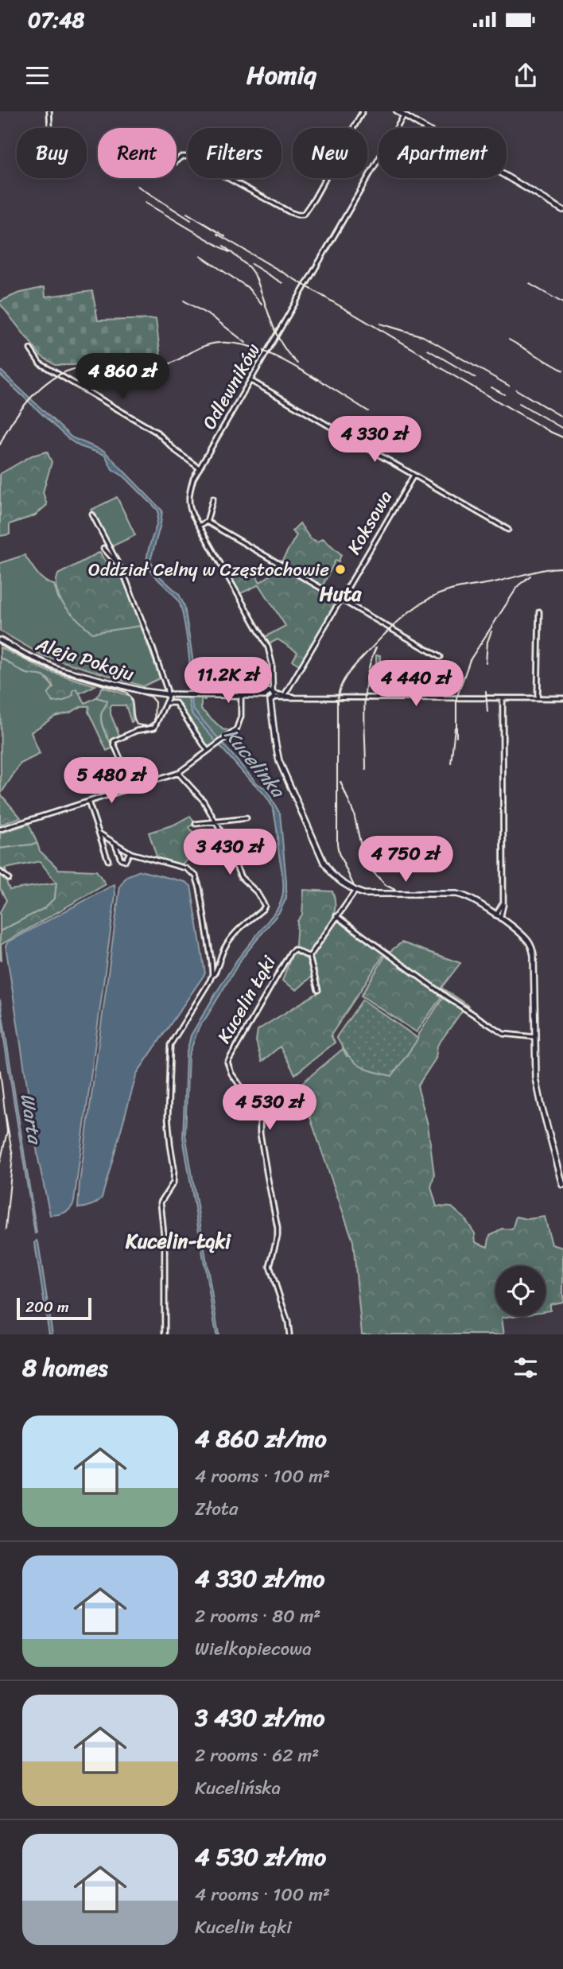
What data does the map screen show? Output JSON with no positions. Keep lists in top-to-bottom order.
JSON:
{
  "streets": {
    "street": [
      "Odlewników",
      "Koksowa",
      "Aleja Pokoju",
      "Kucelin Łąki"
    ]
  },
  "crossings": [
    ["Odlewników", "Aleja Pokoju"]
  ],
  "districts": ["Huta", "Kucelin-Łąki"],
  "water": ["Kucelinka", "Warta"],
  "places": ["Oddział Celny w Częstochowie"],
  "scale_bar": "200 m",
  "page": {
    "status": "07:48",
    "header": "Homiq",
    "chip": [
      "Buy",
      "Rent",
      "Filters",
      "New",
      "Apartment"
    ],
    "price": [
      "4 860 zł",
      "4 330 zł",
      "11.2K zł",
      "4 440 zł",
      "5 480 zł",
      "3 430 zł",
      "4 750 zł",
      "4 530 zł"
    ],
    "scale": "200 m",
    "heading": "8 homes",
    "list": [
      {
        "name": "4 860 zł/mo",
        "note": "4 rooms · 100 m² · Złota"
      },
      {
        "name": "4 330 zł/mo",
        "note": "2 rooms · 80 m² · Wielkopiecowa"
      },
      {
        "name": "3 430 zł/mo",
        "note": "2 rooms · 62 m² · Kucelińska"
      },
      {
        "name": "4 530 zł/mo",
        "note": "4 rooms · 100 m² · Kucelin Łąki"
      }
    ]
  }
}
